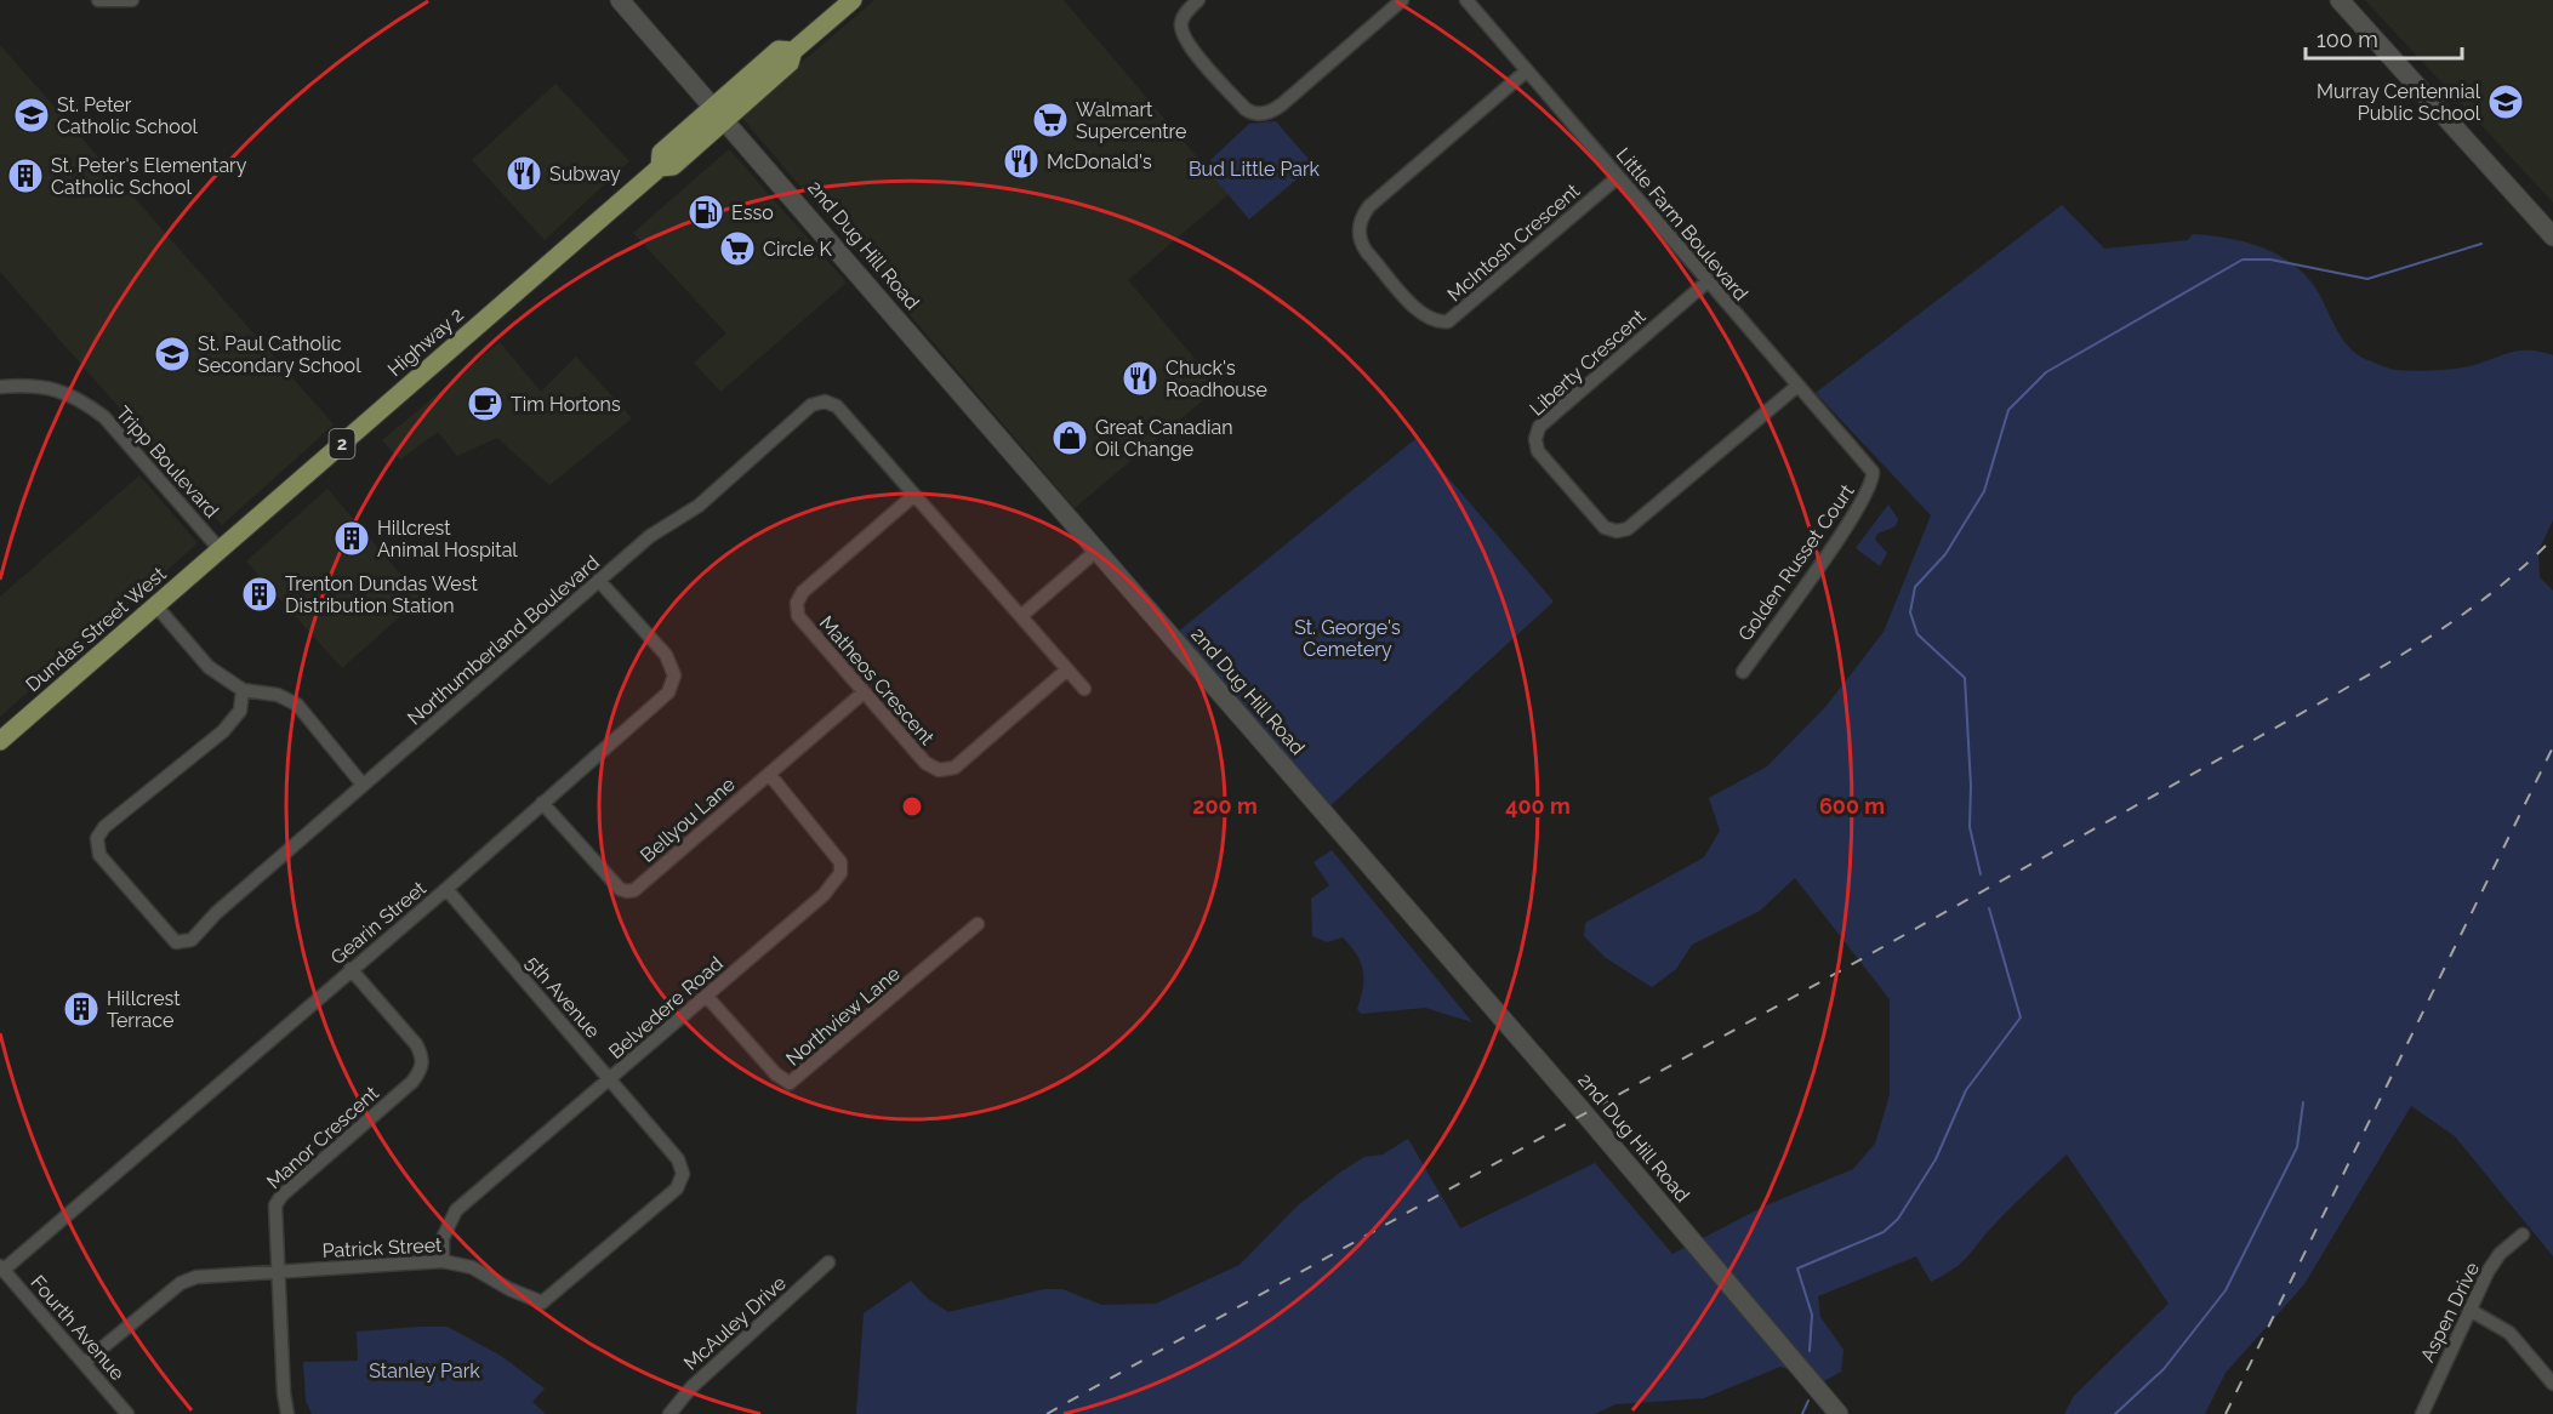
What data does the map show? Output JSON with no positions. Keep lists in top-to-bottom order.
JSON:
{
  "streets": {
    "main road": ["Highway 2", "2", "Dundas Street West"],
    "street": [
      "Little Farm Boulevard",
      "McIntosh Crescent",
      "2nd Dug Hill Road",
      "Liberty Crescent",
      "Tripp Boulevard",
      "Golden Russet Court",
      "Northumberland Boulevard",
      "Matheos Crescent",
      "Bellyou Lane",
      "Gearin Street",
      "5th Avenue",
      "Belvedere Road",
      "Northview Lane",
      "Manor Crescent",
      "Patrick Street",
      "Aspen Drive",
      "McAuley Drive",
      "Fourth Avenue"
    ]
  },
  "crossings": [
    ["Little Farm Boulevard", "McIntosh Crescent"],
    ["Little Farm Boulevard", "Liberty Crescent"],
    ["Little Farm Boulevard", "Golden Russet Court"],
    ["2nd Dug Hill Road", "Highway 2"],
    ["Highway 2", "Tripp Boulevard"],
    ["Highway 2", "Dundas Street West"],
    ["Tripp Boulevard", "Dundas Street West"],
    ["Northumberland Boulevard", "Matheos Crescent"],
    ["Northumberland Boulevard", "Gearin Street"],
    ["Matheos Crescent", "Bellyou Lane"],
    ["Bellyou Lane", "Gearin Street"],
    ["Bellyou Lane", "Belvedere Road"],
    ["Gearin Street", "5th Avenue"],
    ["Gearin Street", "Manor Crescent"],
    ["Gearin Street", "Fourth Avenue"],
    ["5th Avenue", "Belvedere Road"],
    ["5th Avenue", "Patrick Street"],
    ["Belvedere Road", "Northview Lane"],
    ["Belvedere Road", "Patrick Street"],
    ["Manor Crescent", "Patrick Street"],
    ["Patrick Street", "Fourth Avenue"]
  ],
  "parks": ["Bud Little Park", "St. George's Cemetery", "Stanley Park"],
  "places": {
    "school or university": ["Murray Centennial Public School", "St. Peter Catholic School", "St. Paul Catholic Secondary School"],
    "supermarket": ["Walmart Supercentre", "Circle K"],
    "restaurant": ["McDonald's", "Subway", "Chuck's Roadhouse"],
    "building": [
      "St. Peter's Elementary Catholic School",
      "Hillcrest Animal Hospital",
      "Trenton Dundas West Distribution Station",
      "Hillcrest Terrace"
    ],
    "fuel station": ["Esso"],
    "cafe": ["Tim Hortons"],
    "shop": ["Great Canadian Oil Change"]
  },
  "scale_bar": "100 m",
  "rings": ["200 m", "400 m", "600 m"]
}
